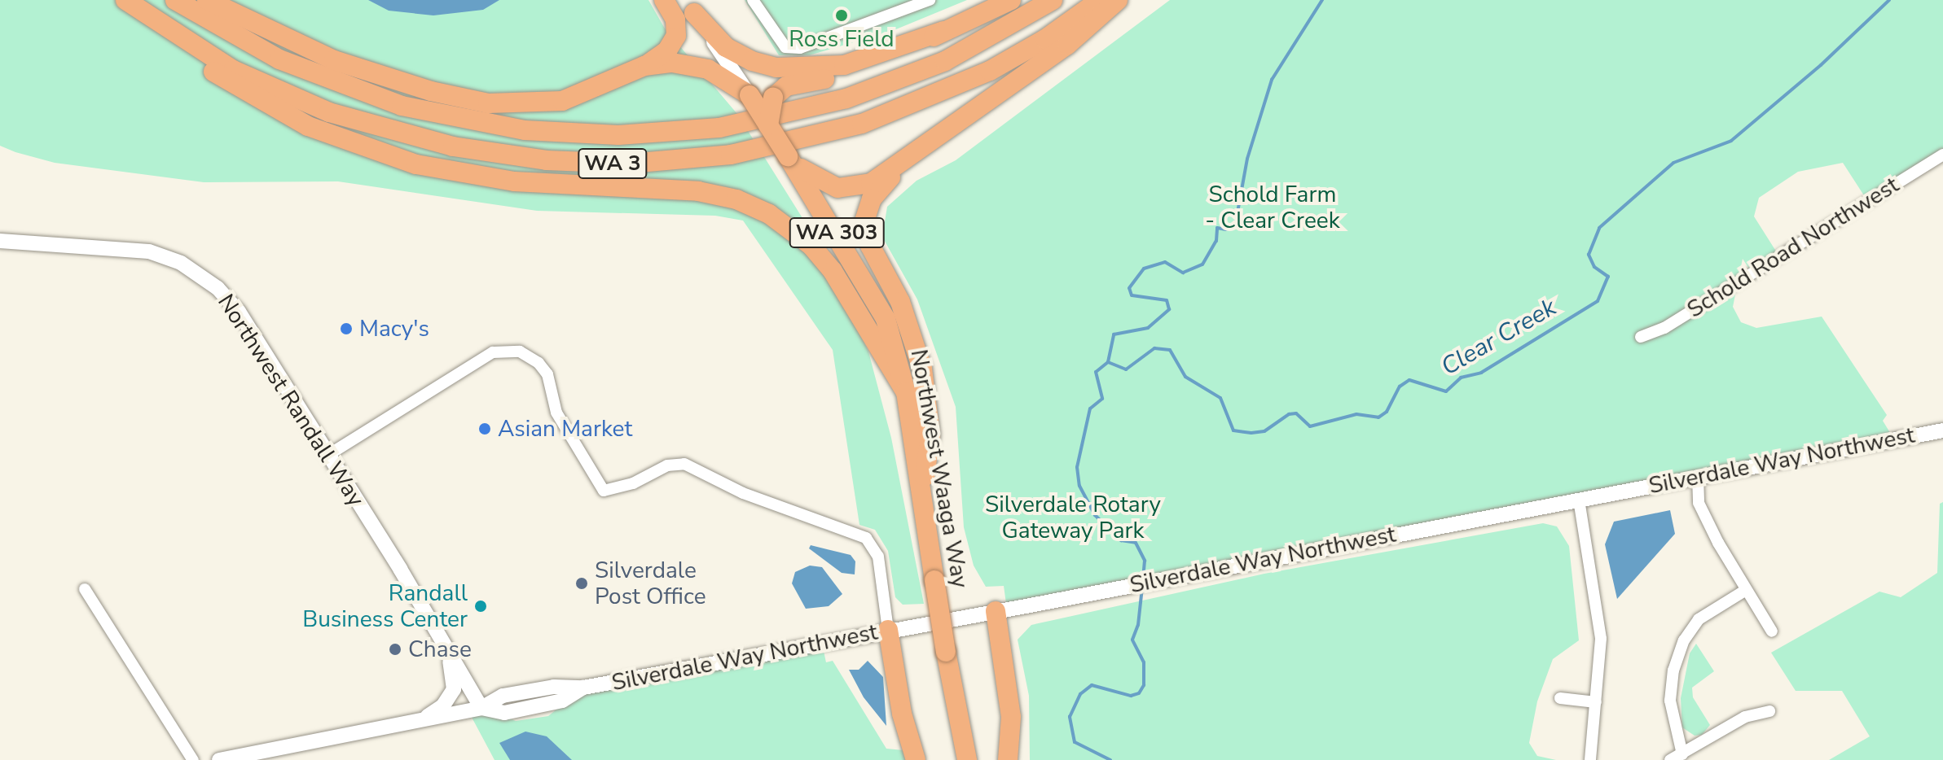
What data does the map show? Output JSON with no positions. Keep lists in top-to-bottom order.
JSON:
{
  "streets": {
    "highway": ["WA 3", "WA 303", "Northwest Waaga Way"],
    "main road": ["Northwest Randall Way", "Silverdale Way Northwest"],
    "street": ["Schold Road Northwest"]
  },
  "crossings": [
    ["WA 303", "Northwest Waaga Way"],
    ["Northwest Randall Way", "Silverdale Way Northwest"]
  ],
  "water": ["Clear Creek"],
  "parks": ["Schold Farm - Clear Creek", "Silverdale Rotary Gateway Park"],
  "places": [
    "Ross Field",
    "Macy's",
    "Asian Market",
    "Silverdale Post Office",
    "Randall Business Center",
    "Chase"
  ]
}
